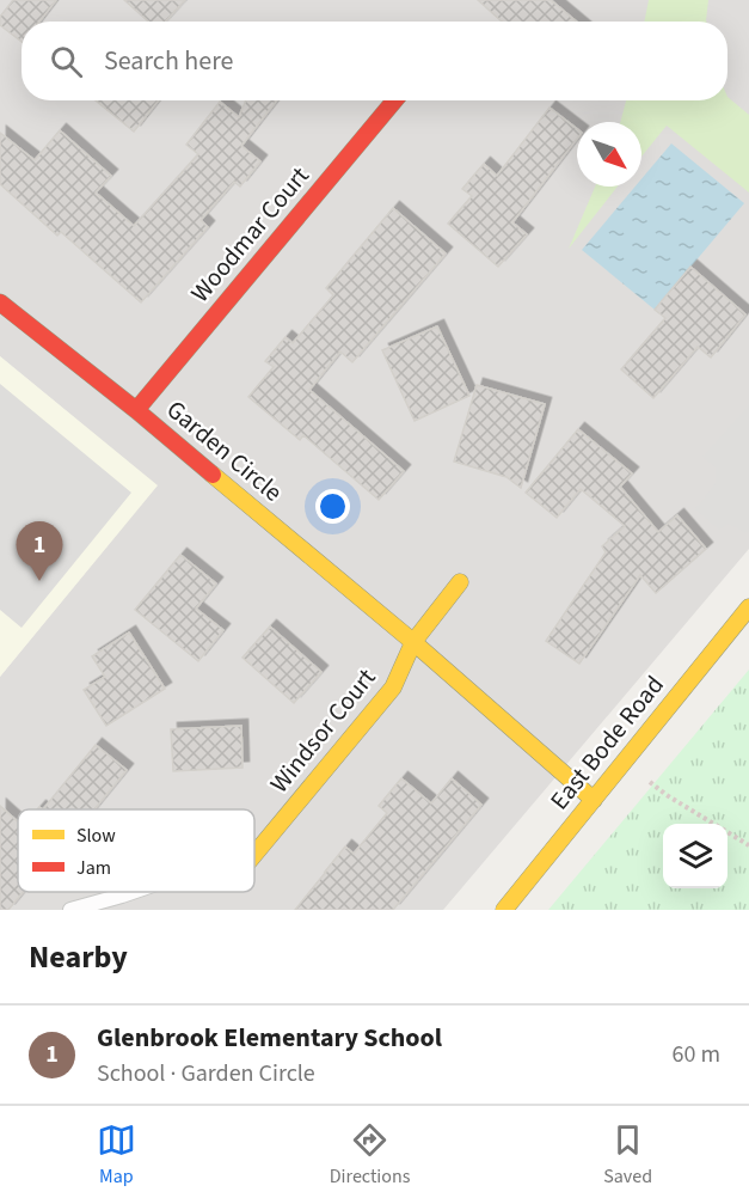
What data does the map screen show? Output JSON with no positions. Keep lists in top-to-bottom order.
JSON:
{
  "streets": {
    "street": [
      "Woodmar Court",
      "Garden Circle",
      "Windsor Court",
      "East Bode Road"
    ]
  },
  "crossings": [
    ["Woodmar Court", "Garden Circle"],
    ["Garden Circle", "Windsor Court"],
    ["Garden Circle", "East Bode Road"]
  ],
  "legend": ["Slow", "Jam"],
  "north": "bottom right",
  "page": {
    "search": "Search here",
    "pins": "1",
    "heading": "Nearby",
    "list": [
      {
        "mark": "1",
        "name": "Glenbrook Elementary School",
        "note": "School · Garden Circle",
        "value": "60 m"
      }
    ],
    "nav": ["Map", "Directions", "Saved"]
  }
}
